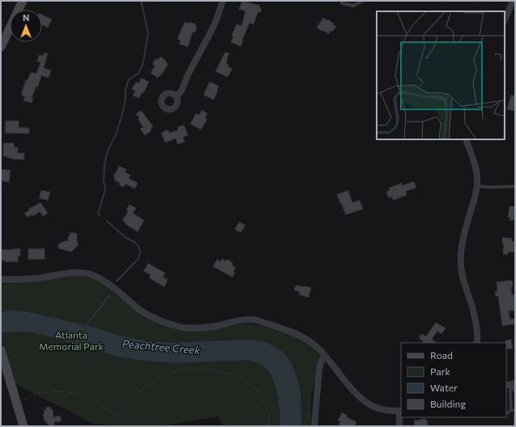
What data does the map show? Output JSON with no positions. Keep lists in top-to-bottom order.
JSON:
{
  "water": ["Peachtree Creek"],
  "parks": ["Atlanta Memorial Park"],
  "legend": [
    "Road",
    "Park",
    "Water",
    "Building"
  ],
  "north": "top"
}
